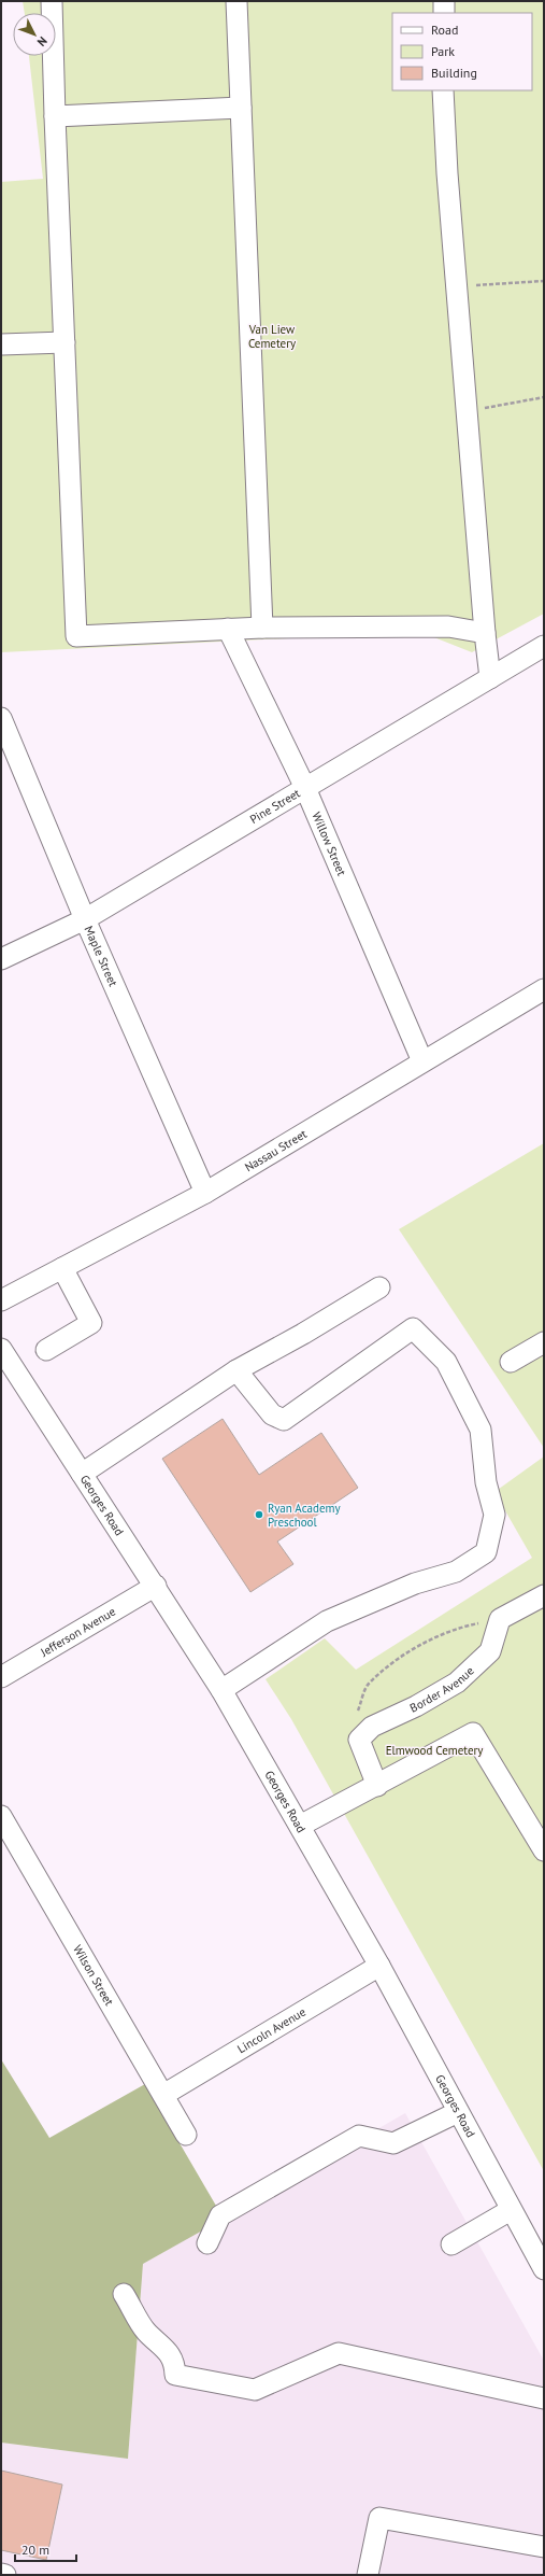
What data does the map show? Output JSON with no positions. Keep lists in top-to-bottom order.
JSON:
{
  "streets": {
    "street": [
      "Pine Street",
      "Willow Street",
      "Maple Street",
      "Nassau Street",
      "Georges Road",
      "Jefferson Avenue",
      "Border Avenue",
      "Wilson Street",
      "Lincoln Avenue"
    ]
  },
  "crossings": [
    ["Pine Street", "Willow Street"],
    ["Pine Street", "Maple Street"],
    ["Willow Street", "Nassau Street"],
    ["Maple Street", "Nassau Street"],
    ["Georges Road", "Jefferson Avenue"],
    ["Georges Road", "Lincoln Avenue"],
    ["Wilson Street", "Lincoln Avenue"]
  ],
  "parks": ["Van Liew Cemetery", "Elmwood Cemetery"],
  "places": ["Ryan Academy Preschool"],
  "legend": ["Road", "Park", "Building"],
  "scale_bar": "20 m",
  "north": "bottom right"
}
